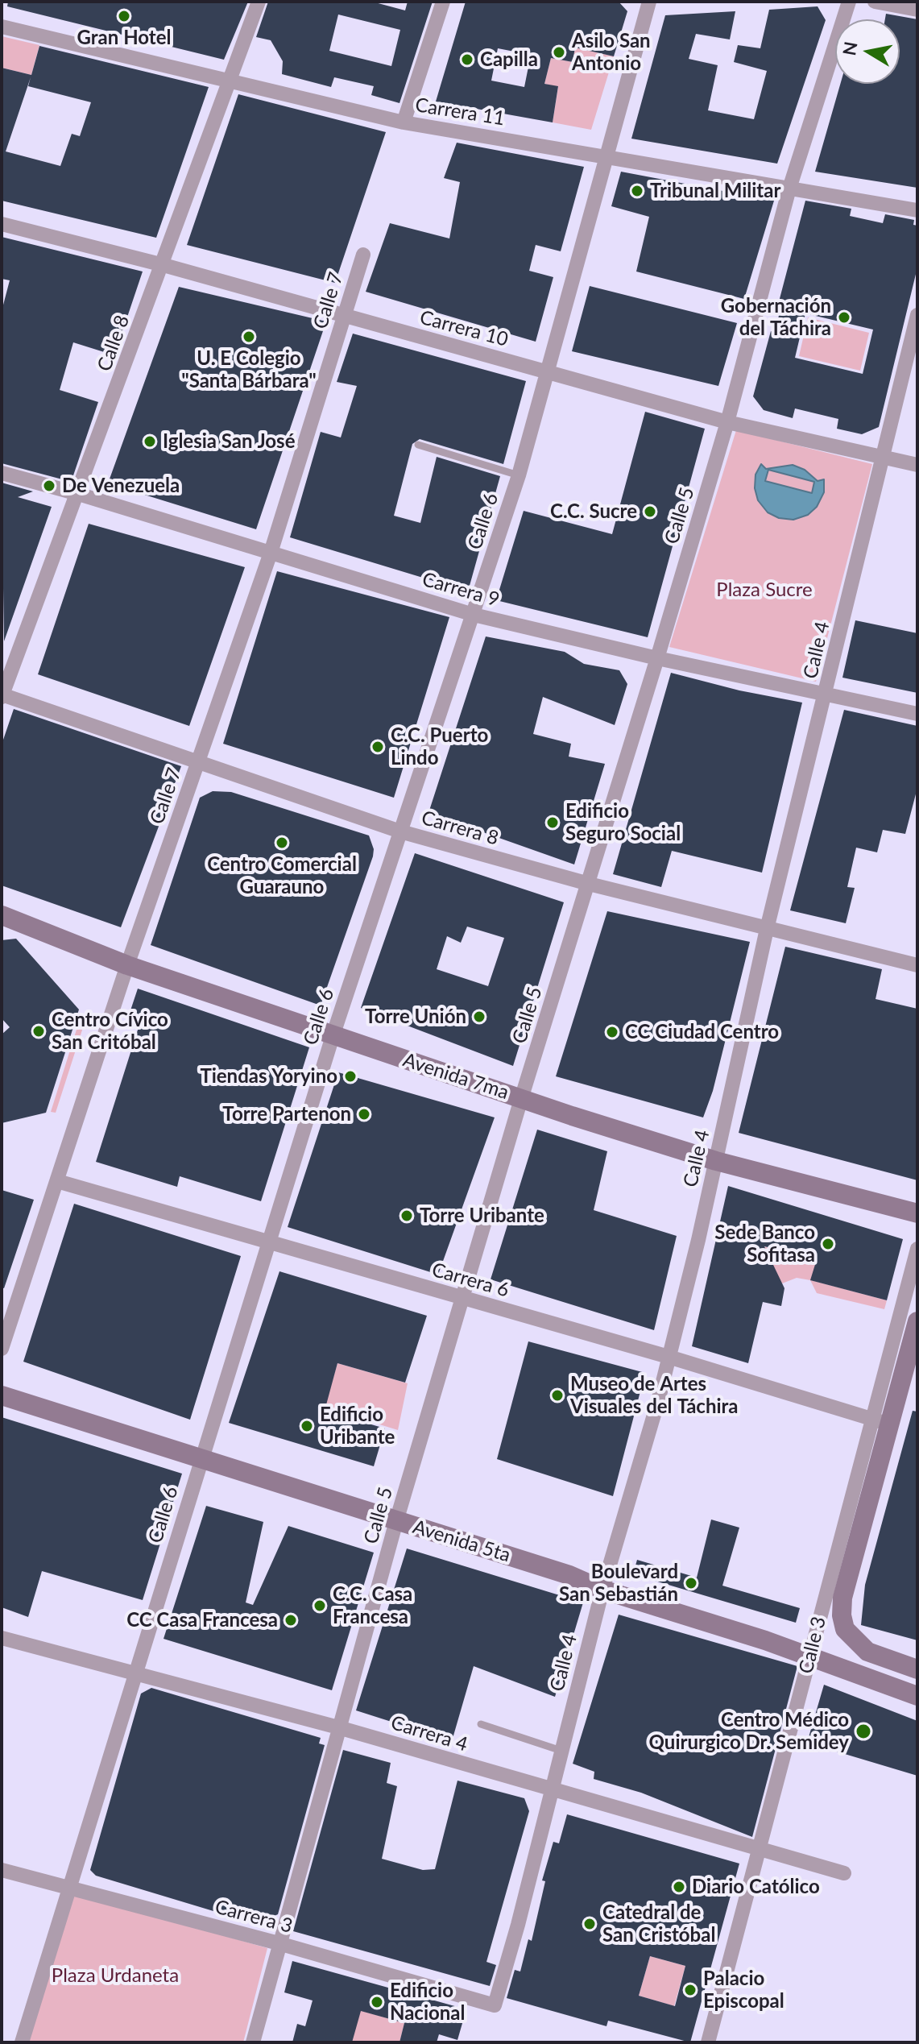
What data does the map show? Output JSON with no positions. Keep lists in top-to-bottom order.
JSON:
{
  "streets": {
    "street": [
      "Carrera 11",
      "Calle 7",
      "Carrera 10",
      "Calle 8",
      "Calle 5",
      "Calle 6",
      "Carrera 9",
      "Calle 4",
      "Carrera 8",
      "Avenida 7ma",
      "Carrera 6",
      "Avenida 5ta",
      "Calle 3",
      "Carrera 4",
      "Carrera 3"
    ]
  },
  "crossings": [
    ["Carrera 11", "Calle 8"],
    ["Carrera 11", "Calle 5"],
    ["Carrera 11", "Calle 6"],
    ["Calle 7", "Carrera 10"],
    ["Calle 7", "Carrera 9"],
    ["Calle 7", "Carrera 8"],
    ["Calle 7", "Avenida 7ma"],
    ["Calle 7", "Carrera 6"],
    ["Carrera 10", "Calle 8"],
    ["Carrera 10", "Calle 5"],
    ["Carrera 10", "Calle 6"],
    ["Carrera 10", "Calle 4"],
    ["Calle 8", "Carrera 9"],
    ["Calle 8", "Carrera 8"],
    ["Calle 5", "Carrera 9"],
    ["Calle 5", "Carrera 8"],
    ["Calle 5", "Avenida 7ma"],
    ["Calle 5", "Carrera 6"],
    ["Calle 5", "Avenida 5ta"],
    ["Calle 5", "Carrera 4"],
    ["Calle 5", "Carrera 3"],
    ["Calle 6", "Carrera 9"],
    ["Calle 6", "Carrera 8"],
    ["Calle 6", "Avenida 7ma"],
    ["Calle 6", "Carrera 6"],
    ["Calle 6", "Avenida 5ta"],
    ["Calle 6", "Carrera 4"],
    ["Calle 6", "Carrera 3"],
    ["Carrera 9", "Calle 4"],
    ["Calle 4", "Carrera 8"],
    ["Calle 4", "Avenida 7ma"],
    ["Calle 4", "Carrera 6"],
    ["Calle 4", "Avenida 5ta"],
    ["Calle 4", "Carrera 4"],
    ["Calle 4", "Carrera 3"],
    ["Carrera 6", "Calle 3"],
    ["Avenida 5ta", "Calle 3"],
    ["Calle 3", "Carrera 4"]
  ],
  "parks": ["Plaza Sucre", "Plaza Urdaneta"],
  "places": [
    "Gran Hotel",
    "Asilo San Antonio",
    "Capilla",
    "Tribunal Militar",
    "Gobernación del Táchira",
    "U. E Colegio \"Santa Bárbara\"",
    "Iglesia San José",
    "De Venezuela",
    "C.C. Sucre",
    "C.C. Puerto Lindo",
    "Edificio Seguro Social",
    "Centro Comercial Guarauno",
    "Torre Unión",
    "Centro Cívico San Critóbal",
    "CC Ciudad Centro",
    "Tiendas Yoryino",
    "Torre Partenon",
    "Torre Uribante",
    "Sede Banco Sofitasa",
    "Museo de Artes Visuales del Táchira",
    "Edificio Uribante",
    "Boulevard San Sebastián",
    "C.C. Casa Francesa",
    "CC Casa Francesa",
    "Centro Médico Quirurgico Dr. Semidey",
    "Diario Católico",
    "Catedral de San Cristóbal",
    "Palacio Episcopal",
    "Edificio Nacional"
  ],
  "north": "left"
}
